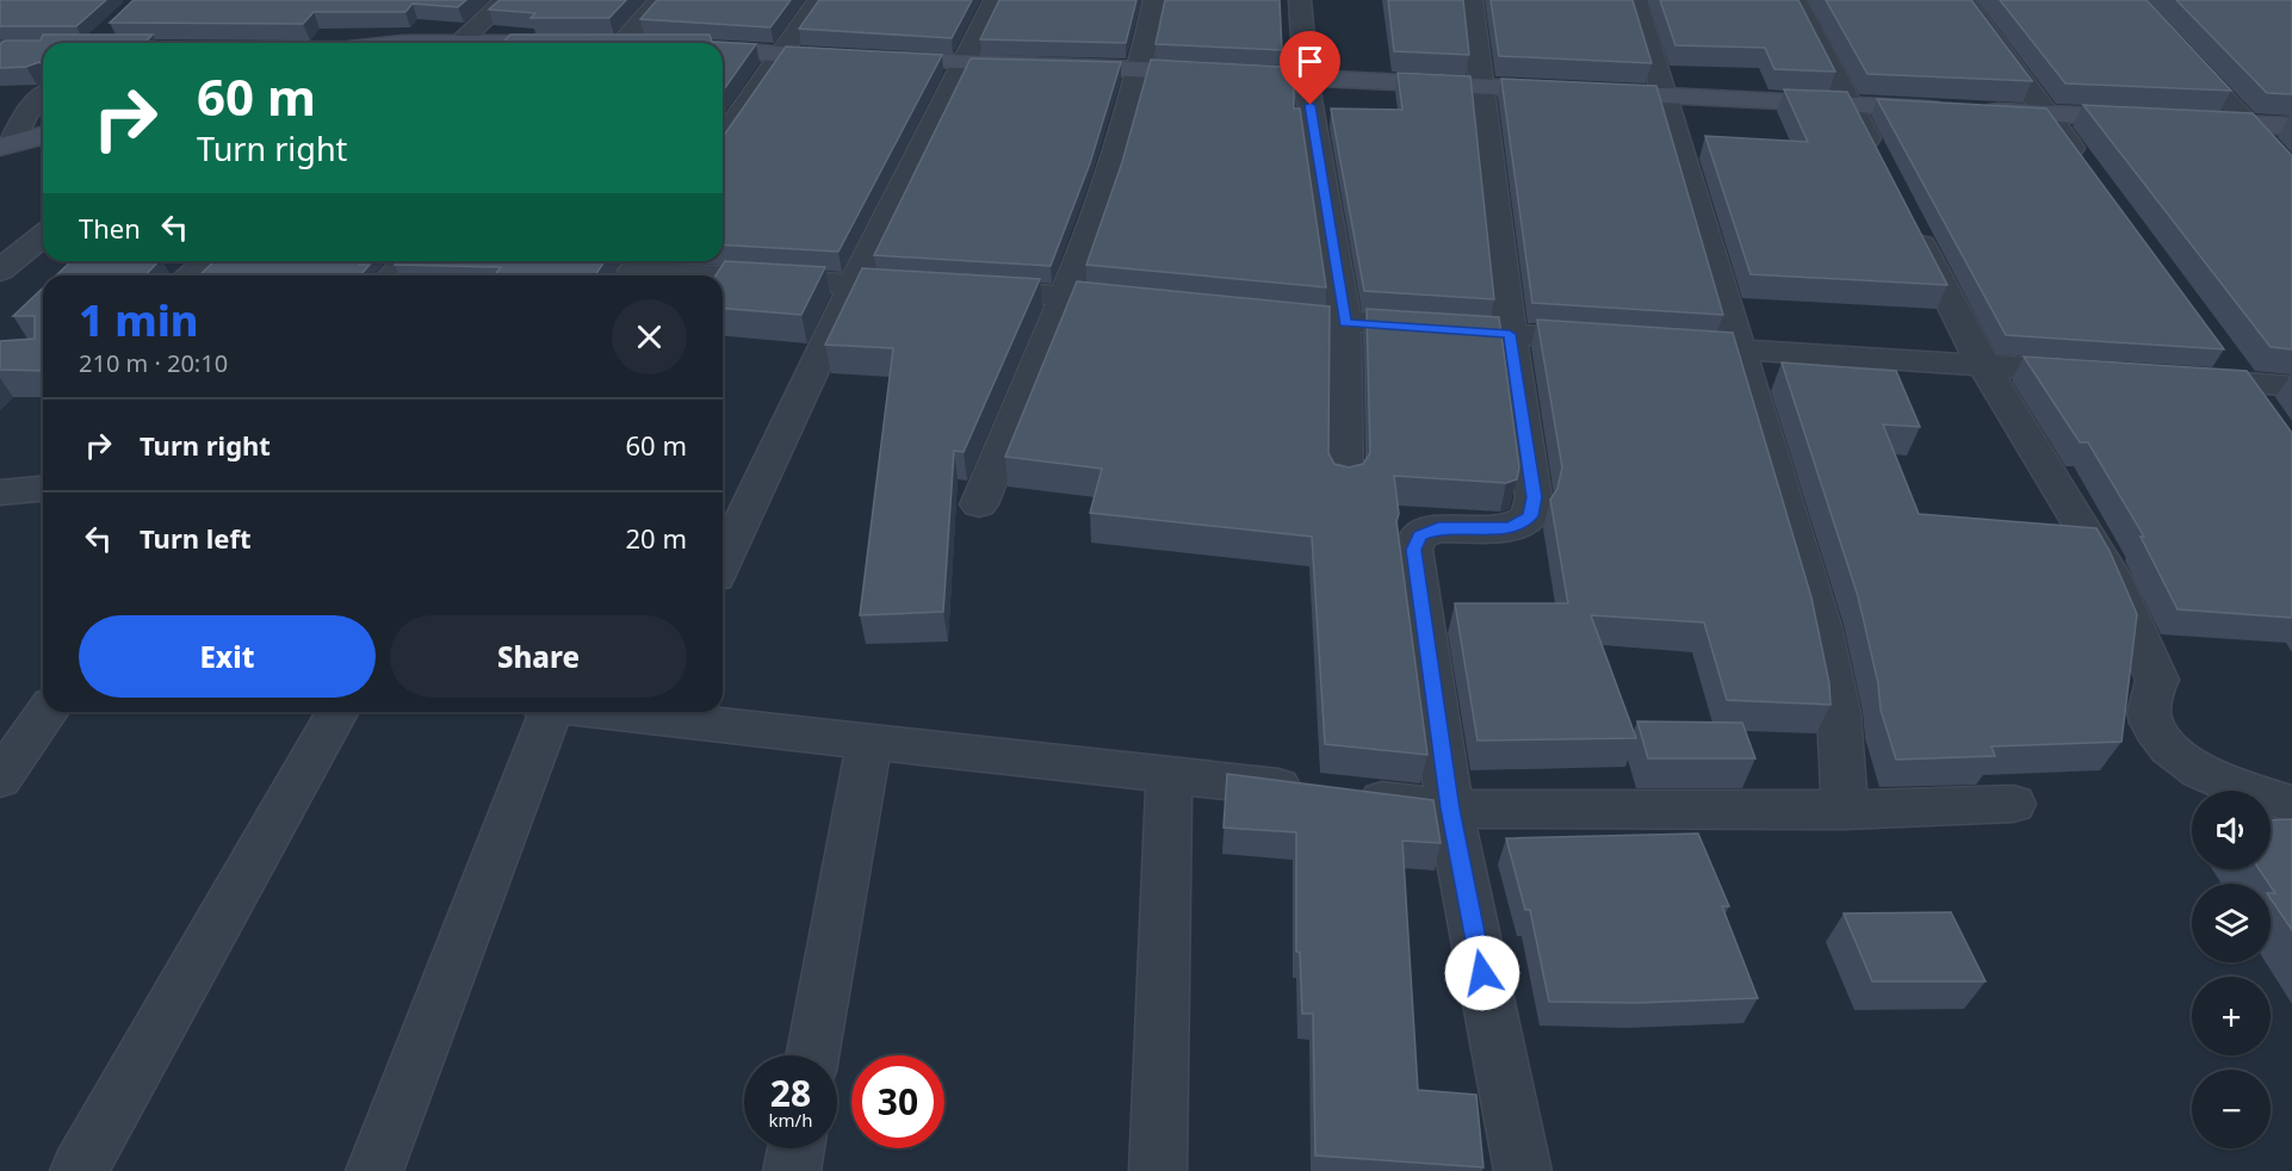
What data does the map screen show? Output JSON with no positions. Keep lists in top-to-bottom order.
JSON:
{
  "page": {
    "turn": ["60 m", "Turn right"],
    "then": "Then",
    "heading": ["1 min", "210 m · 20:10"],
    "list": [
      {
        "name": "Turn right",
        "value": "60 m"
      },
      {
        "name": "Turn left",
        "value": "20 m"
      }
    ],
    "buttons": ["Exit", "Share"],
    "map_buttons": ["+", "−"],
    "speed": "28 km/h",
    "limit": "30"
  }
}
